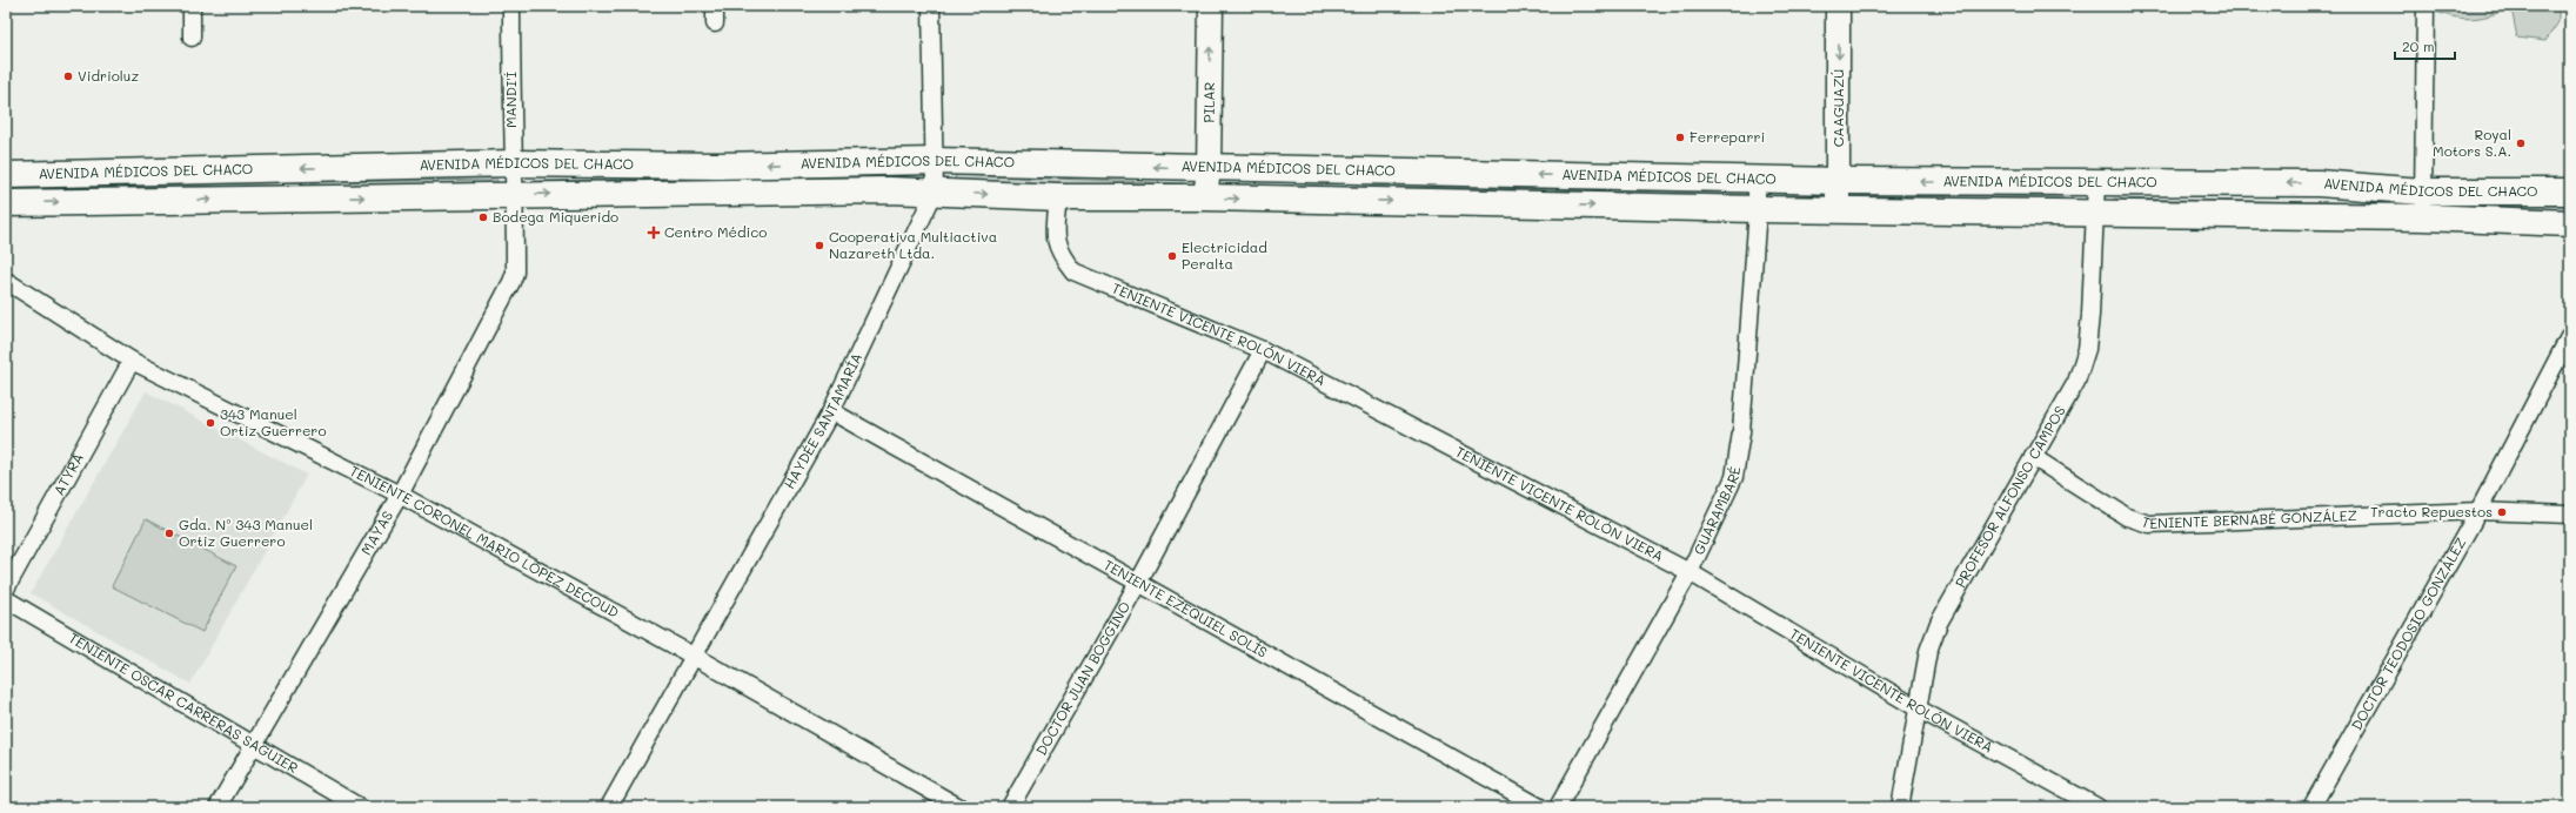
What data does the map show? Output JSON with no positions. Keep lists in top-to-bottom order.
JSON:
{
  "streets": {
    "main road": ["AVENIDA MÉDICOS DEL CHACO"],
    "street": [
      "MANDI'Í",
      "PILAR",
      "CAAGUAZÚ",
      "TENIENTE VICENTE ROLÓN VIERA",
      "HAYDÉE SANTAMARÍA",
      "ATYRÁ",
      "PROFESOR ALFONSO CAMPOS",
      "GUARAMBARÉ",
      "TENIENTE BERNABÉ GONZÁLEZ",
      "MAYAS",
      "TENIENTE CORONEL MARIO LÓPEZ DECOUD",
      "TENIENTE EZEQUIEL SOLÍS",
      "DOCTOR TEODOSIO GONZÁLEZ",
      "DOCTOR JUAN BOGGINO",
      "TENIENTE OSCAR CARRERAS SAGUIER"
    ]
  },
  "crossings": [
    ["MANDI'Í", "AVENIDA MÉDICOS DEL CHACO"],
    ["MANDI'Í", "MAYAS"],
    ["PILAR", "AVENIDA MÉDICOS DEL CHACO"],
    ["CAAGUAZÚ", "AVENIDA MÉDICOS DEL CHACO"],
    ["AVENIDA MÉDICOS DEL CHACO", "TENIENTE VICENTE ROLÓN VIERA"],
    ["AVENIDA MÉDICOS DEL CHACO", "HAYDÉE SANTAMARÍA"],
    ["AVENIDA MÉDICOS DEL CHACO", "PROFESOR ALFONSO CAMPOS"],
    ["AVENIDA MÉDICOS DEL CHACO", "GUARAMBARÉ"],
    ["AVENIDA MÉDICOS DEL CHACO", "MAYAS"],
    ["TENIENTE VICENTE ROLÓN VIERA", "PROFESOR ALFONSO CAMPOS"],
    ["TENIENTE VICENTE ROLÓN VIERA", "GUARAMBARÉ"],
    ["TENIENTE VICENTE ROLÓN VIERA", "DOCTOR JUAN BOGGINO"],
    ["HAYDÉE SANTAMARÍA", "TENIENTE CORONEL MARIO LÓPEZ DECOUD"],
    ["HAYDÉE SANTAMARÍA", "TENIENTE EZEQUIEL SOLÍS"],
    ["ATYRÁ", "TENIENTE CORONEL MARIO LÓPEZ DECOUD"],
    ["PROFESOR ALFONSO CAMPOS", "TENIENTE BERNABÉ GONZÁLEZ"],
    ["TENIENTE BERNABÉ GONZÁLEZ", "DOCTOR TEODOSIO GONZÁLEZ"],
    ["MAYAS", "TENIENTE CORONEL MARIO LÓPEZ DECOUD"],
    ["MAYAS", "TENIENTE OSCAR CARRERAS SAGUIER"],
    ["TENIENTE EZEQUIEL SOLÍS", "DOCTOR JUAN BOGGINO"]
  ],
  "one_way": ["PILAR", "CAAGUAZÚ"],
  "places": {
    "other": [
      "Vidrioluz",
      "Ferreparri",
      "Royal Motors S.A.",
      "Bodega Miquerido",
      "Cooperativa Multiactiva Nazareth Ltda.",
      "Electricidad Peralta",
      "343 Manuel Ortiz Guerrero",
      "Tracto Repuestos",
      "Gda. Nº 343 Manuel Ortiz Guerrero"
    ],
    "health": ["Centro Médico"]
  },
  "scale_bar": "20 m"
}
